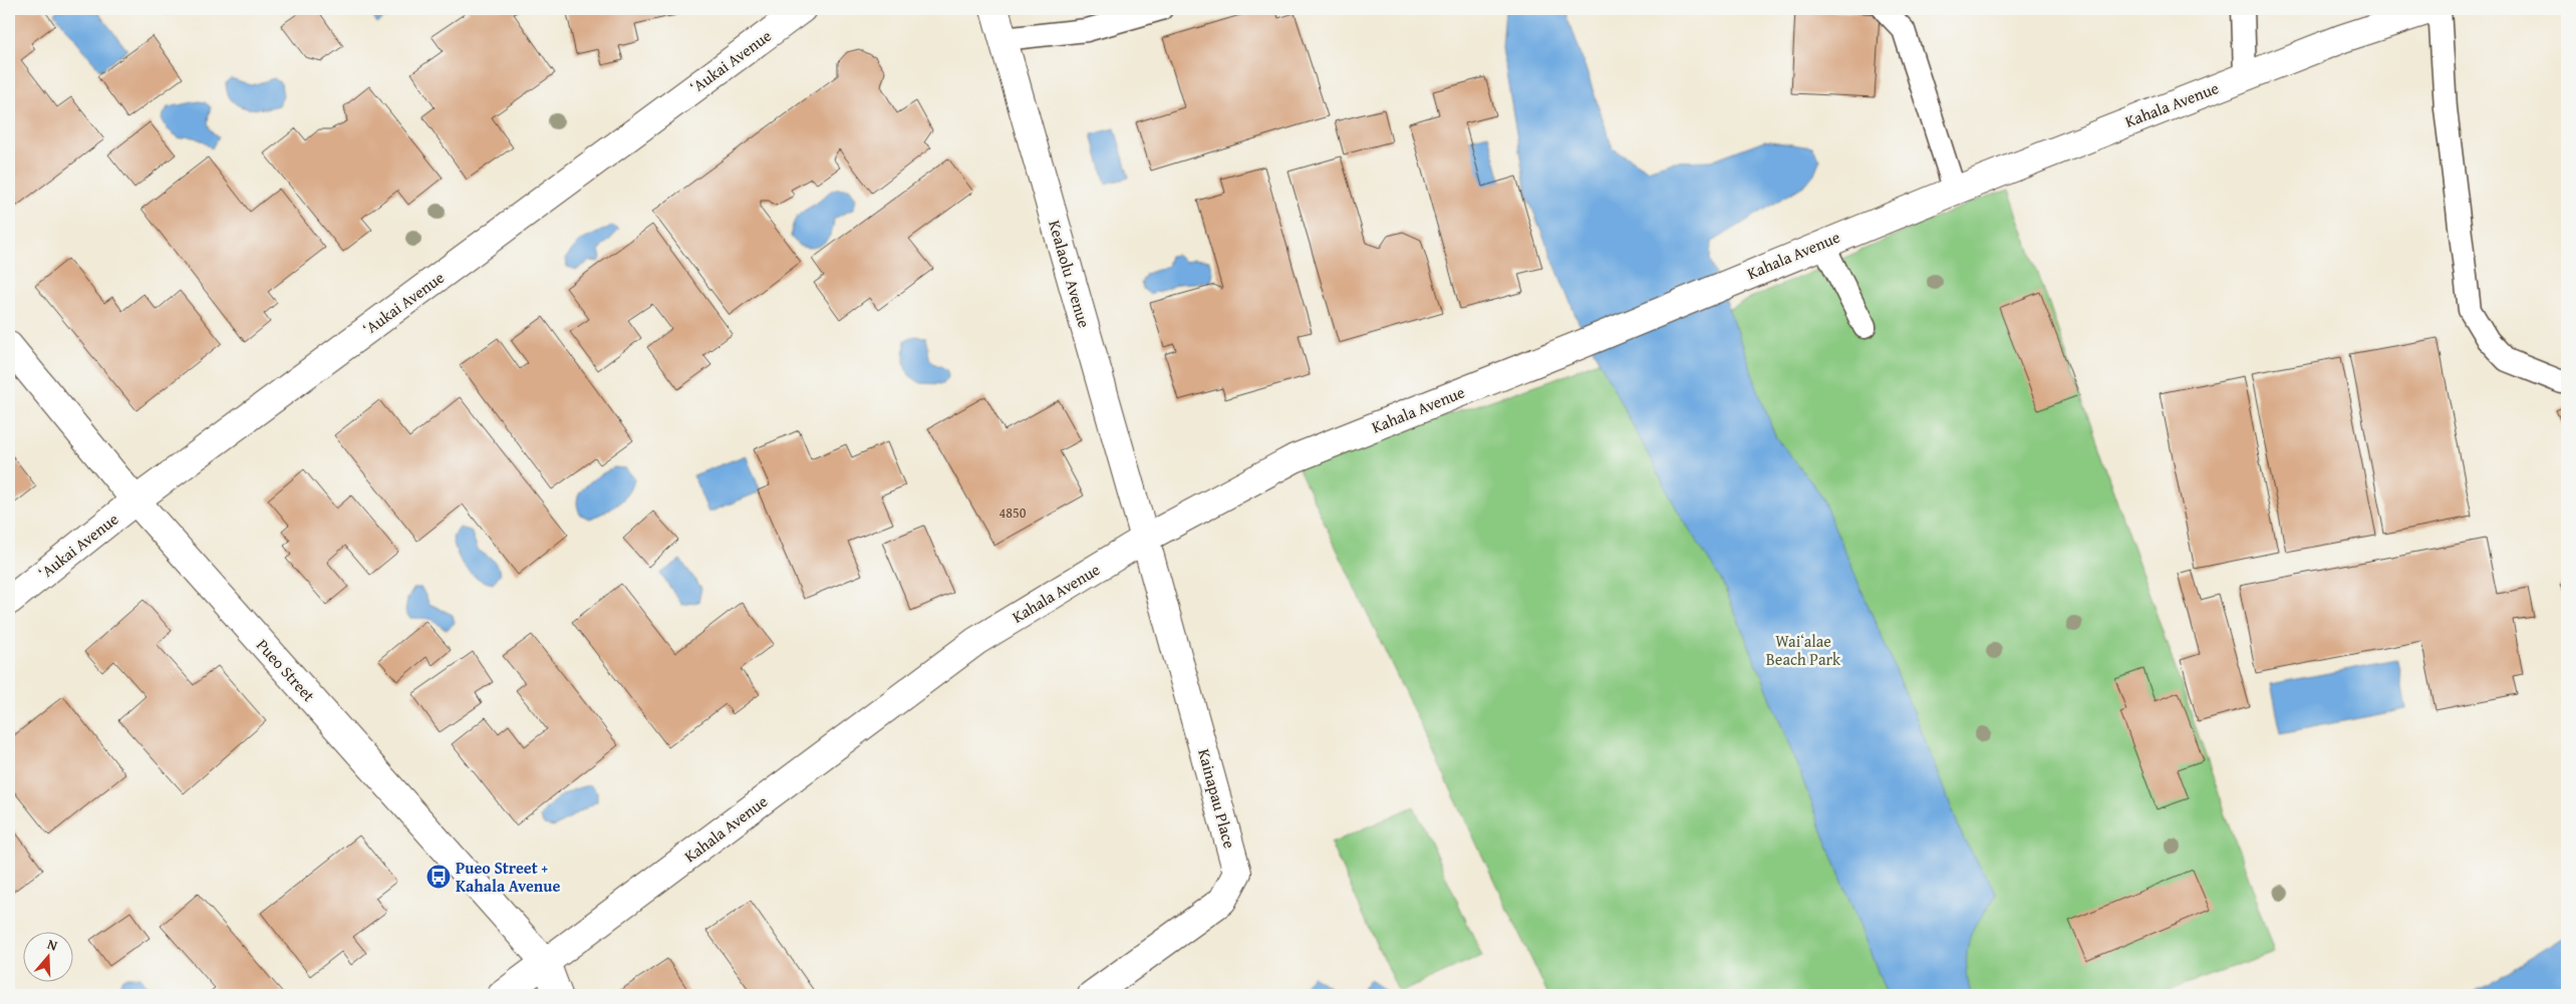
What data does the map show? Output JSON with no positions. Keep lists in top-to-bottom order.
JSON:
{
  "streets": {
    "street": [
      "ʻAukai Avenue",
      "Kahala Avenue",
      "Kealaolu Avenue",
      "Pueo Street",
      "Kainapau Place"
    ]
  },
  "crossings": [
    ["ʻAukai Avenue", "Pueo Street"],
    ["Kahala Avenue", "Kealaolu Avenue"],
    ["Kahala Avenue", "Pueo Street"],
    ["Kahala Avenue", "Kainapau Place"],
    ["Kealaolu Avenue", "Kainapau Place"]
  ],
  "parks": ["Waiʻalae Beach Park"],
  "places": {
    "bus stop": ["Pueo Street + Kahala Avenue"]
  },
  "house_numbers": ["4850"],
  "north": "top"
}
